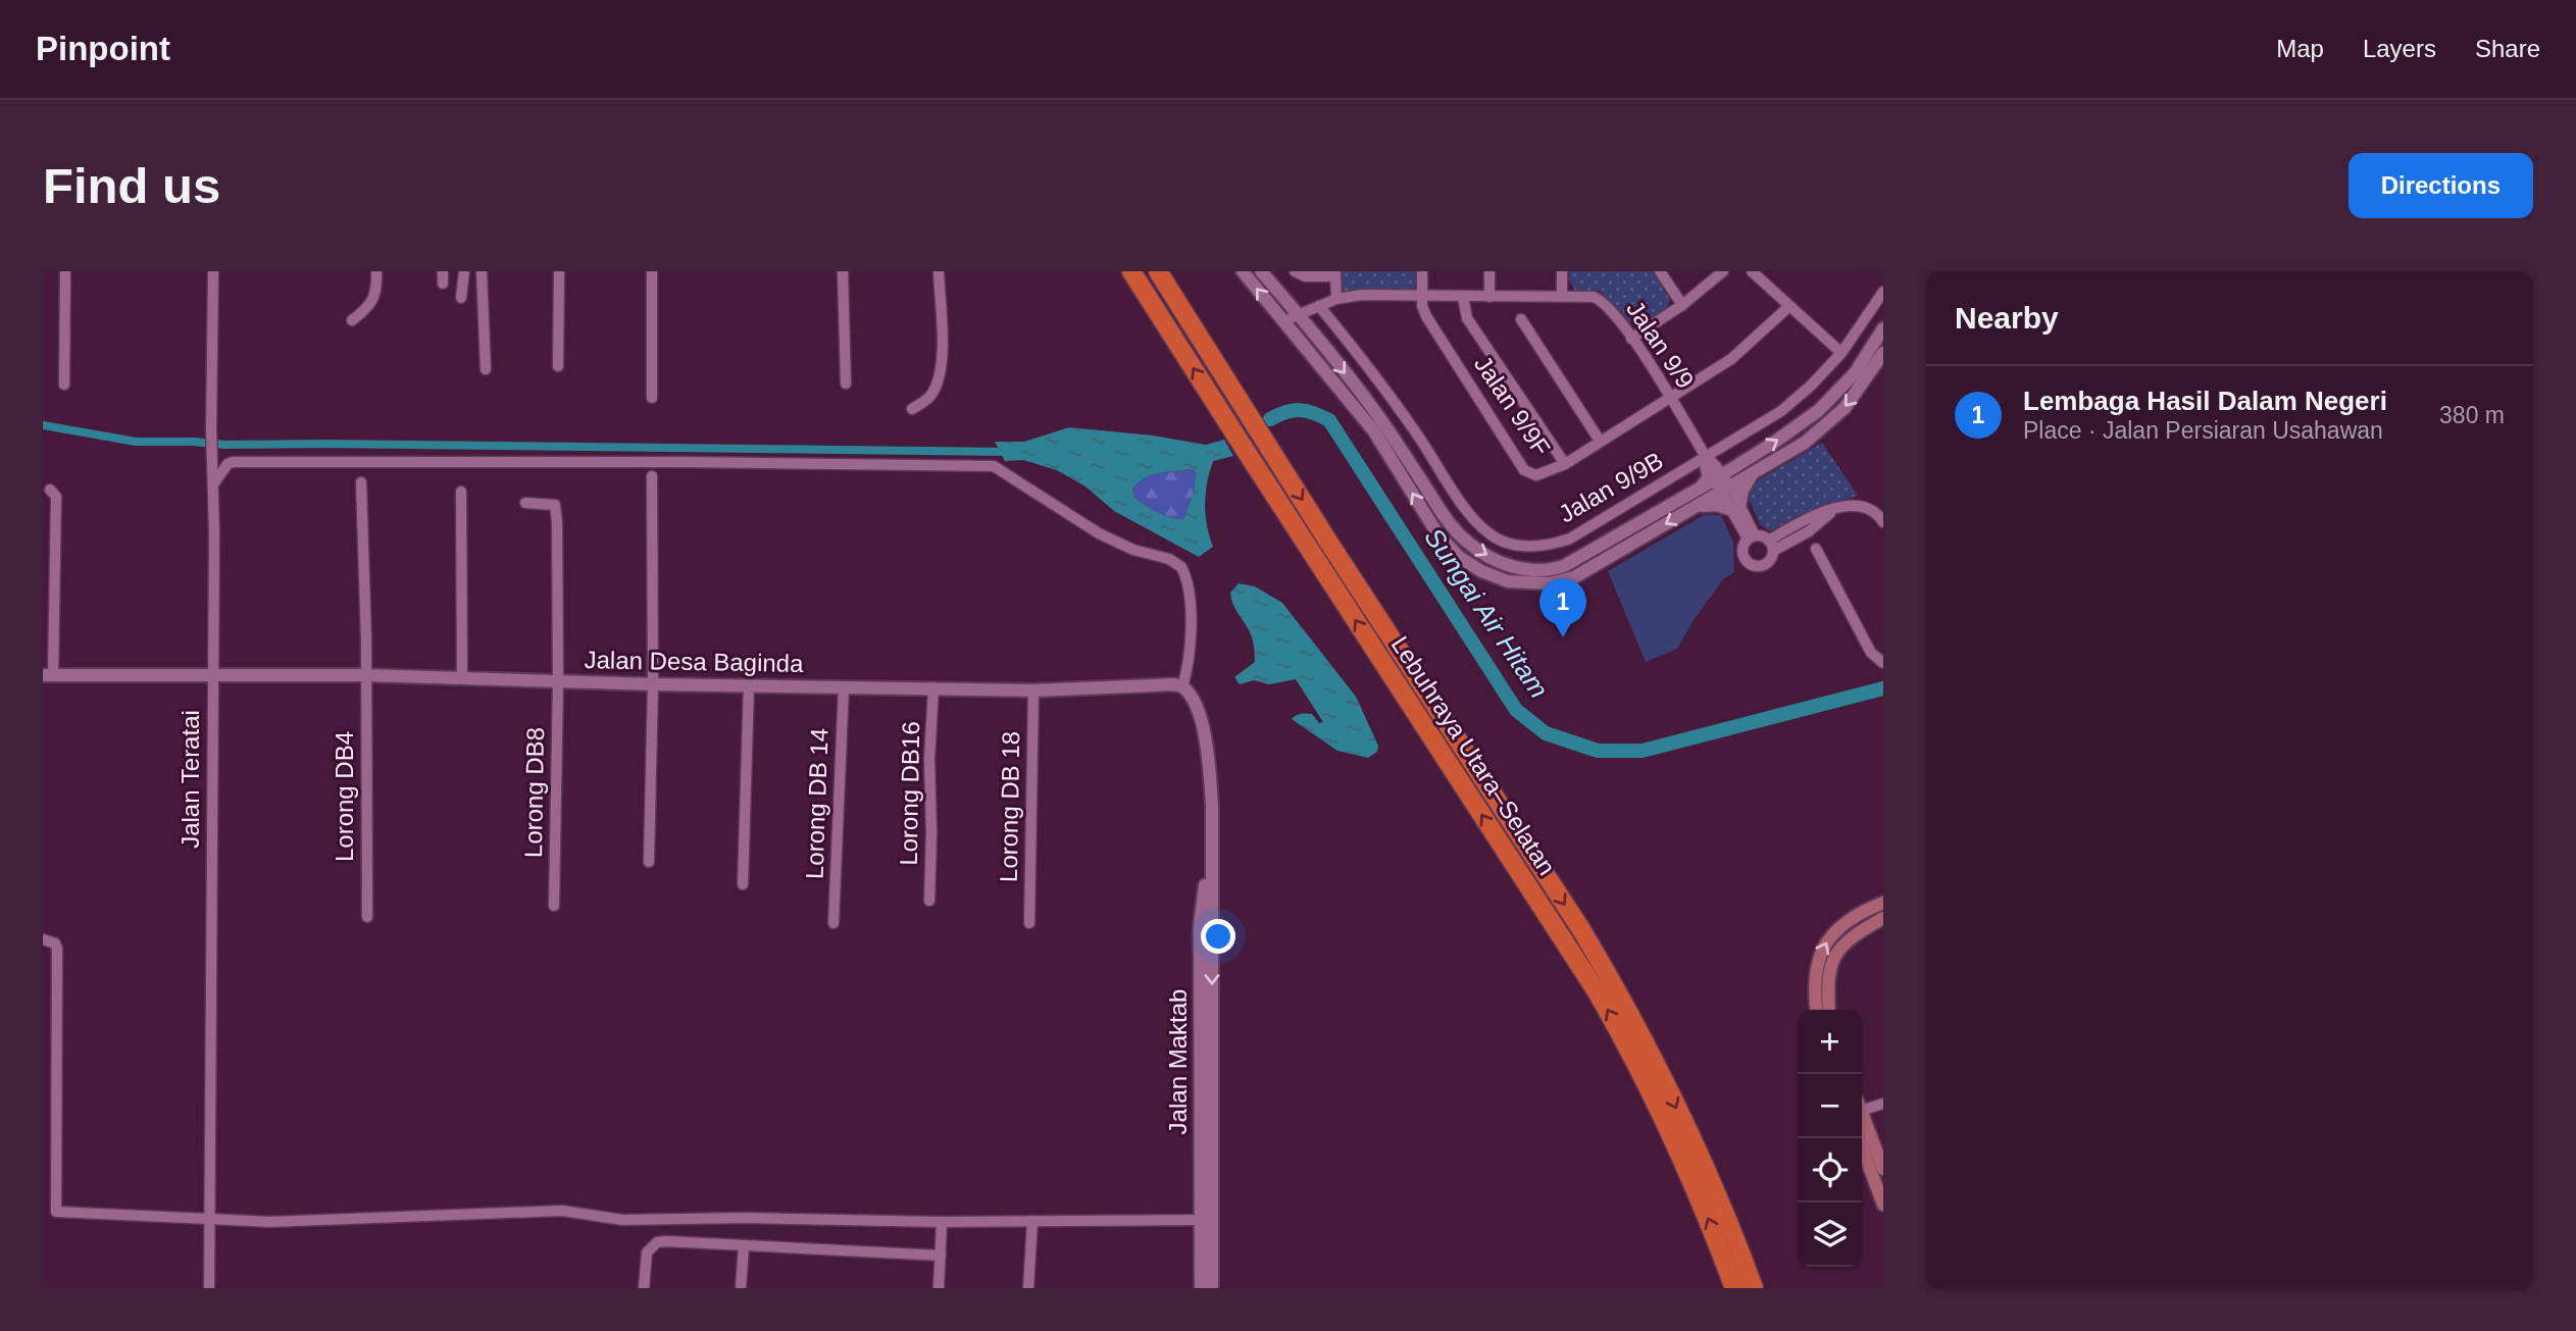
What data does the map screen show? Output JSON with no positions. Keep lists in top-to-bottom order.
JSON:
{
  "streets": {
    "highway": ["Lebuhraya Utara–Selatan"],
    "street": [
      "Jalan 9/9",
      "Jalan 9/9F",
      "Jalan 9/9B",
      "Jalan Desa Baginda",
      "Jalan Teratai",
      "Lorong DB8",
      "Lorong DB16",
      "Lorong DB4",
      "Lorong DB 14",
      "Lorong DB 18",
      "Jalan Maktab"
    ]
  },
  "crossings": [
    ["Jalan 9/9", "Jalan 9/9F"],
    ["Jalan 9/9", "Jalan 9/9B"],
    ["Jalan Desa Baginda", "Jalan Teratai"],
    ["Jalan Desa Baginda", "Lorong DB8"],
    ["Jalan Desa Baginda", "Lorong DB16"],
    ["Jalan Desa Baginda", "Lorong DB4"],
    ["Jalan Desa Baginda", "Lorong DB 14"],
    ["Jalan Desa Baginda", "Lorong DB 18"],
    ["Jalan Desa Baginda", "Jalan Maktab"]
  ],
  "water": ["Sungai Air Hitam"],
  "page": {
    "header": "Pinpoint",
    "nav": ["Map", "Layers", "Share"],
    "buttons": "Directions",
    "title": "Find us",
    "heading": "Nearby",
    "list": [
      {
        "mark": "1",
        "name": "Lembaga Hasil Dalam Negeri",
        "note": "Place · Jalan Persiaran Usahawan",
        "value": "380 m"
      }
    ],
    "pins": "1",
    "map_buttons": ["+", "−"]
  }
}
